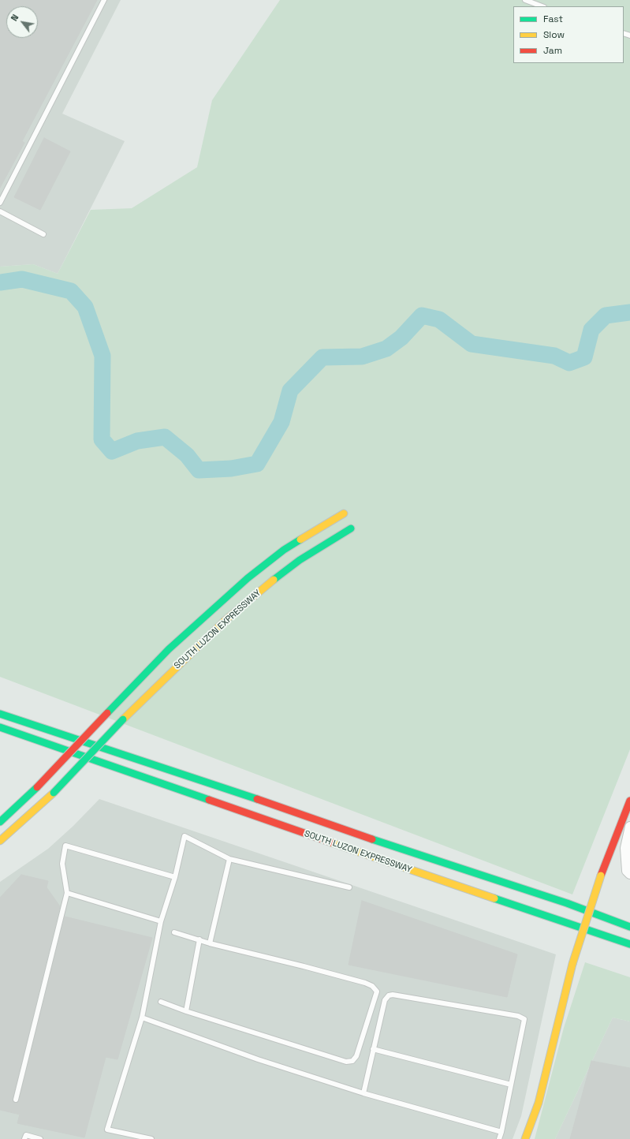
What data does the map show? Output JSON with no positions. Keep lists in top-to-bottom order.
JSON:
{
  "streets": {
    "main road": ["SOUTH LUZON EXPRESSWAY"]
  },
  "legend": ["Fast", "Slow", "Jam"],
  "north": "top left"
}
